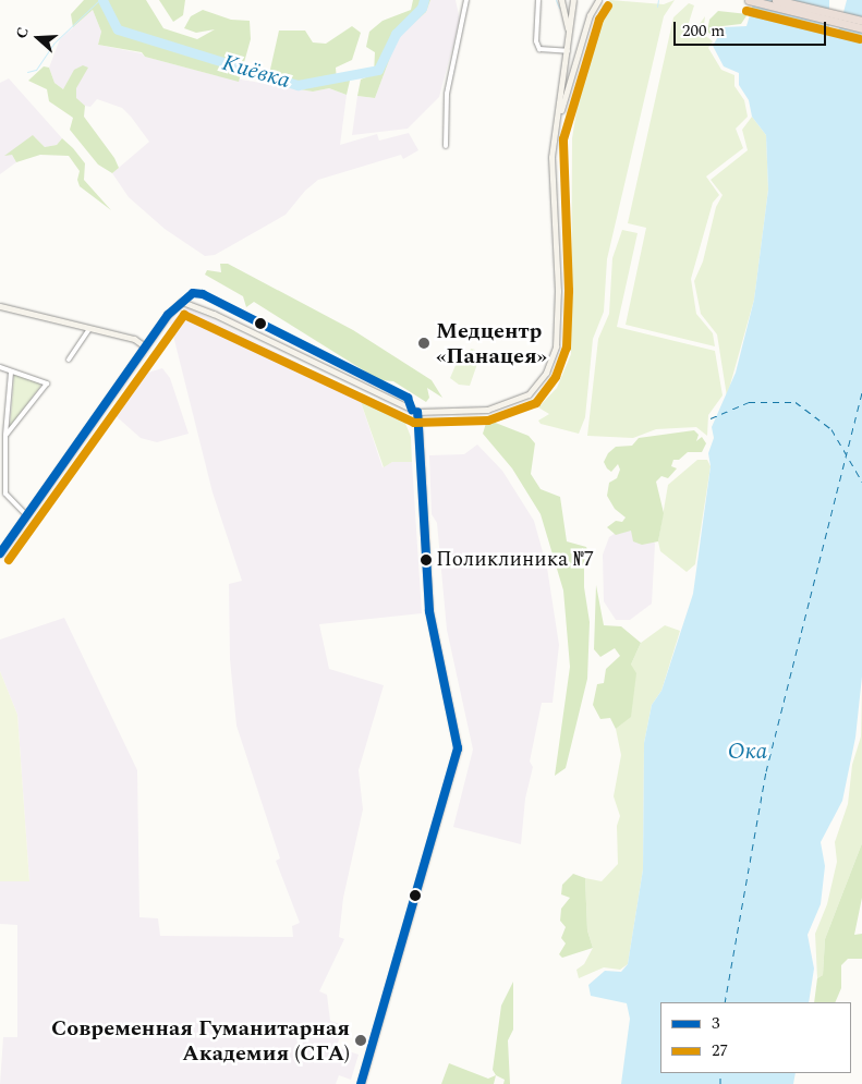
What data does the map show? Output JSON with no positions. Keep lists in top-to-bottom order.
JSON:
{
  "water": ["Киёвка", "Ока"],
  "places": ["Медцентр «Панацея»", "Поликлиника №7", "Современная Гуманитарная Академия (СГА)"],
  "lines": ["transit line 27", "transit line 3"],
  "legend": ["3", "27"],
  "scale_bar": "200 m",
  "north": "left"
}
